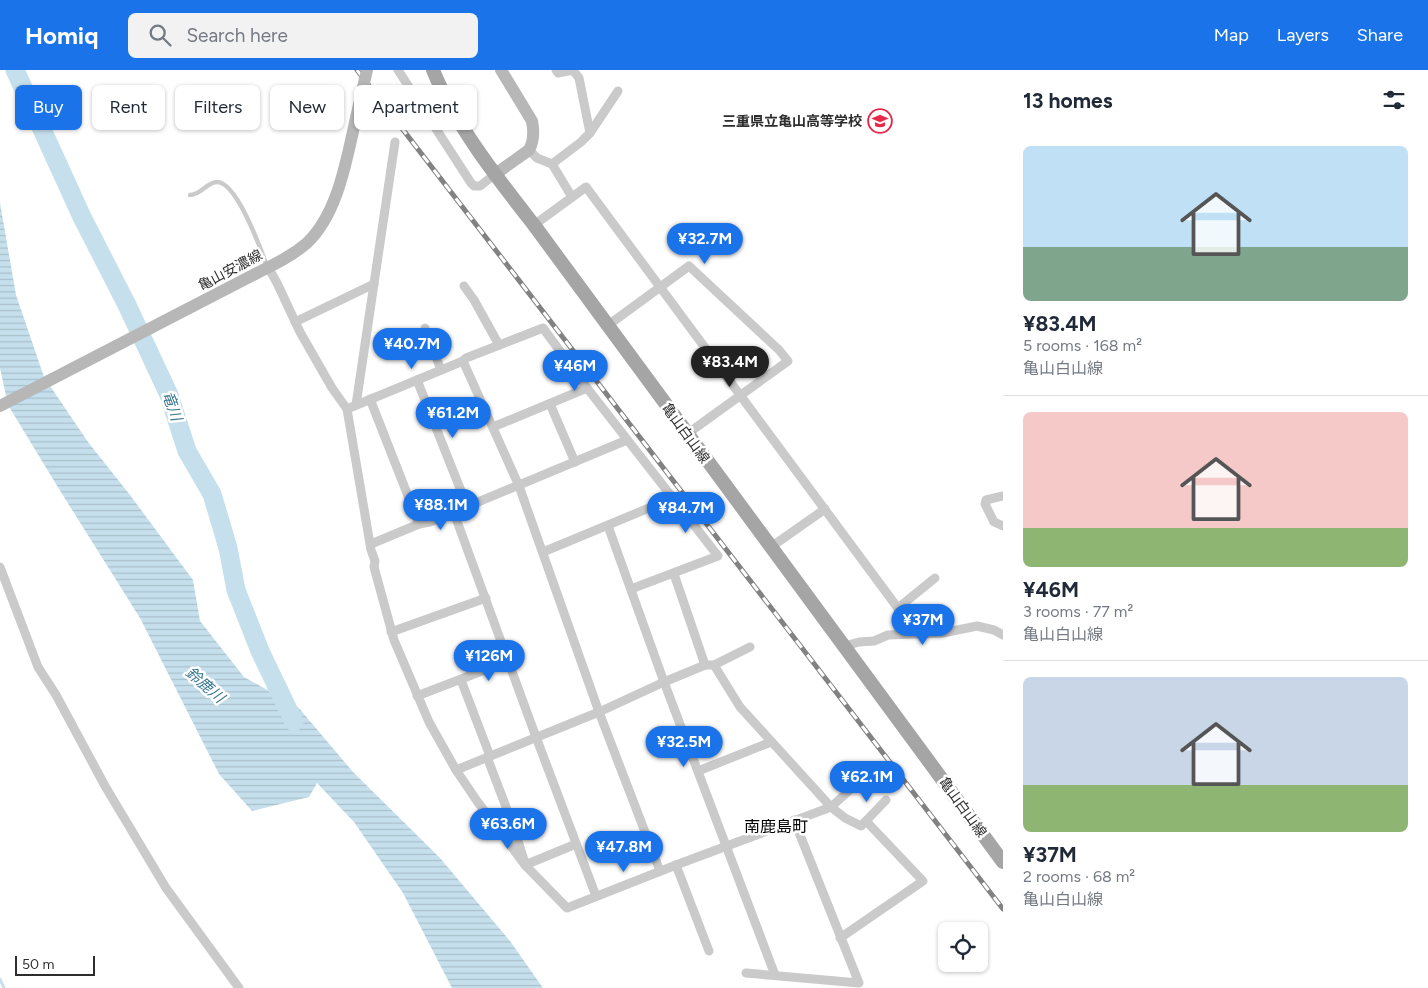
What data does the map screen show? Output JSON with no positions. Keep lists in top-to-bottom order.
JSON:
{
  "streets": {
    "main road": ["亀山安濃線", "亀山白山線"]
  },
  "districts": ["南鹿島町"],
  "water": ["竜川", "鈴鹿川"],
  "places": {
    "school or university": ["三重県立亀山高等学校"]
  },
  "scale_bar": "50 m",
  "page": {
    "header": "Homiq",
    "search": "Search here",
    "nav": ["Map", "Layers", "Share"],
    "heading": "13 homes",
    "chip": [
      "Buy",
      "Rent",
      "Filters",
      "New",
      "Apartment"
    ],
    "list": [
      {
        "name": "¥83.4M",
        "note": "5 rooms · 168 m² · 亀山白山線"
      },
      {
        "name": "¥46M",
        "note": "3 rooms · 77 m² · 亀山白山線"
      },
      {
        "name": "¥37M",
        "note": "2 rooms · 68 m² · 亀山白山線"
      }
    ],
    "price": [
      "¥32.7M",
      "¥40.7M",
      "¥83.4M",
      "¥46M",
      "¥61.2M",
      "¥88.1M",
      "¥84.7M",
      "¥37M",
      "¥126M",
      "¥32.5M",
      "¥62.1M",
      "¥63.6M",
      "¥47.8M"
    ],
    "scale": "50 m"
  }
}
